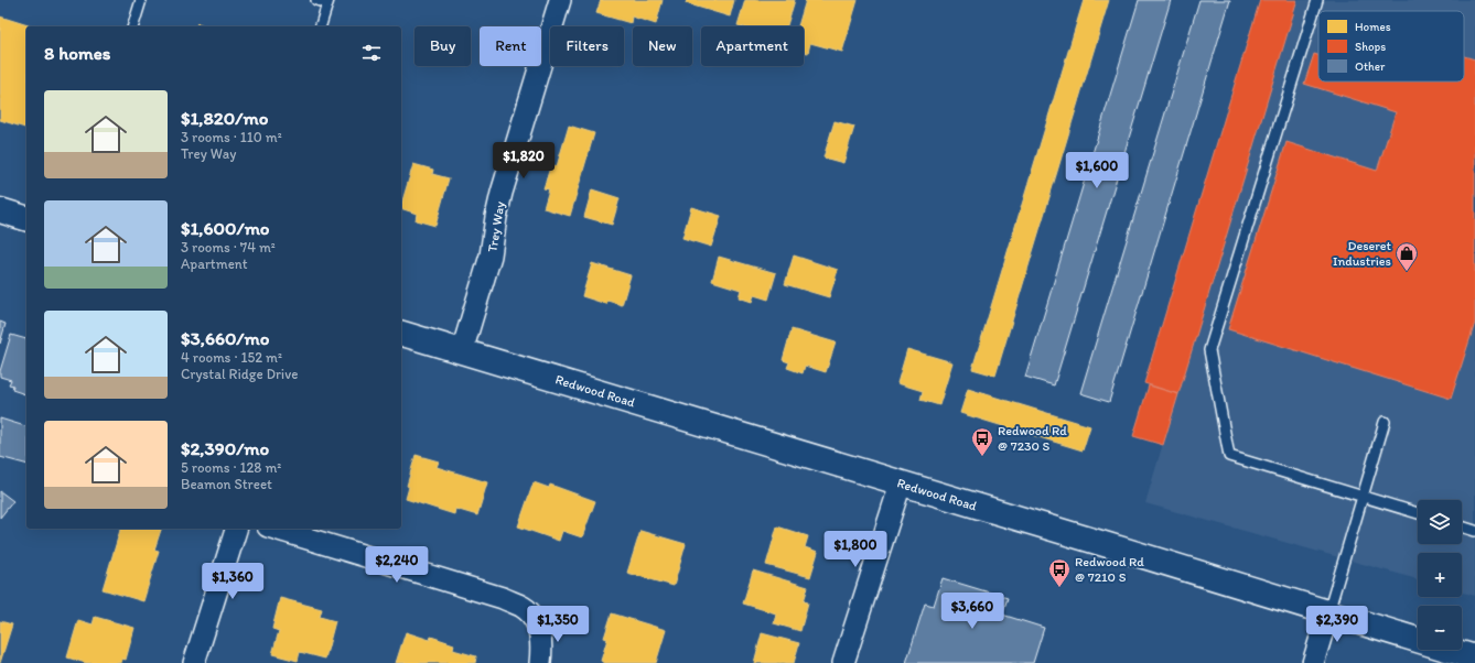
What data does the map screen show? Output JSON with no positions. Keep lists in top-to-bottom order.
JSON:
{
  "streets": {
    "main road": ["Redwood Road"],
    "street": ["Trey Way"]
  },
  "crossings": [
    ["Trey Way", "Redwood Road"]
  ],
  "places": {
    "shop": ["Deseret Industries"],
    "bus stop": ["Redwood Rd @ 7230 S", "Redwood Rd @ 7210 S"]
  },
  "legend": ["Homes", "Shops", "Other"],
  "page": {
    "chip": [
      "Buy",
      "Rent",
      "Filters",
      "New",
      "Apartment"
    ],
    "heading": "8 homes",
    "list": [
      {
        "name": "$1,820/mo",
        "note": "3 rooms · 110 m² · Trey Way"
      },
      {
        "name": "$1,600/mo",
        "note": "3 rooms · 74 m² · Apartment"
      },
      {
        "name": "$3,660/mo",
        "note": "4 rooms · 152 m² · Crystal Ridge Drive"
      },
      {
        "name": "$2,390/mo",
        "note": "5 rooms · 128 m² · Beamon Street"
      }
    ],
    "price": [
      "$1,820",
      "$1,600",
      "$1,800",
      "$2,240",
      "$1,360",
      "$3,660",
      "$1,350",
      "$2,390"
    ],
    "map_buttons": ["+", "−"]
  }
}
